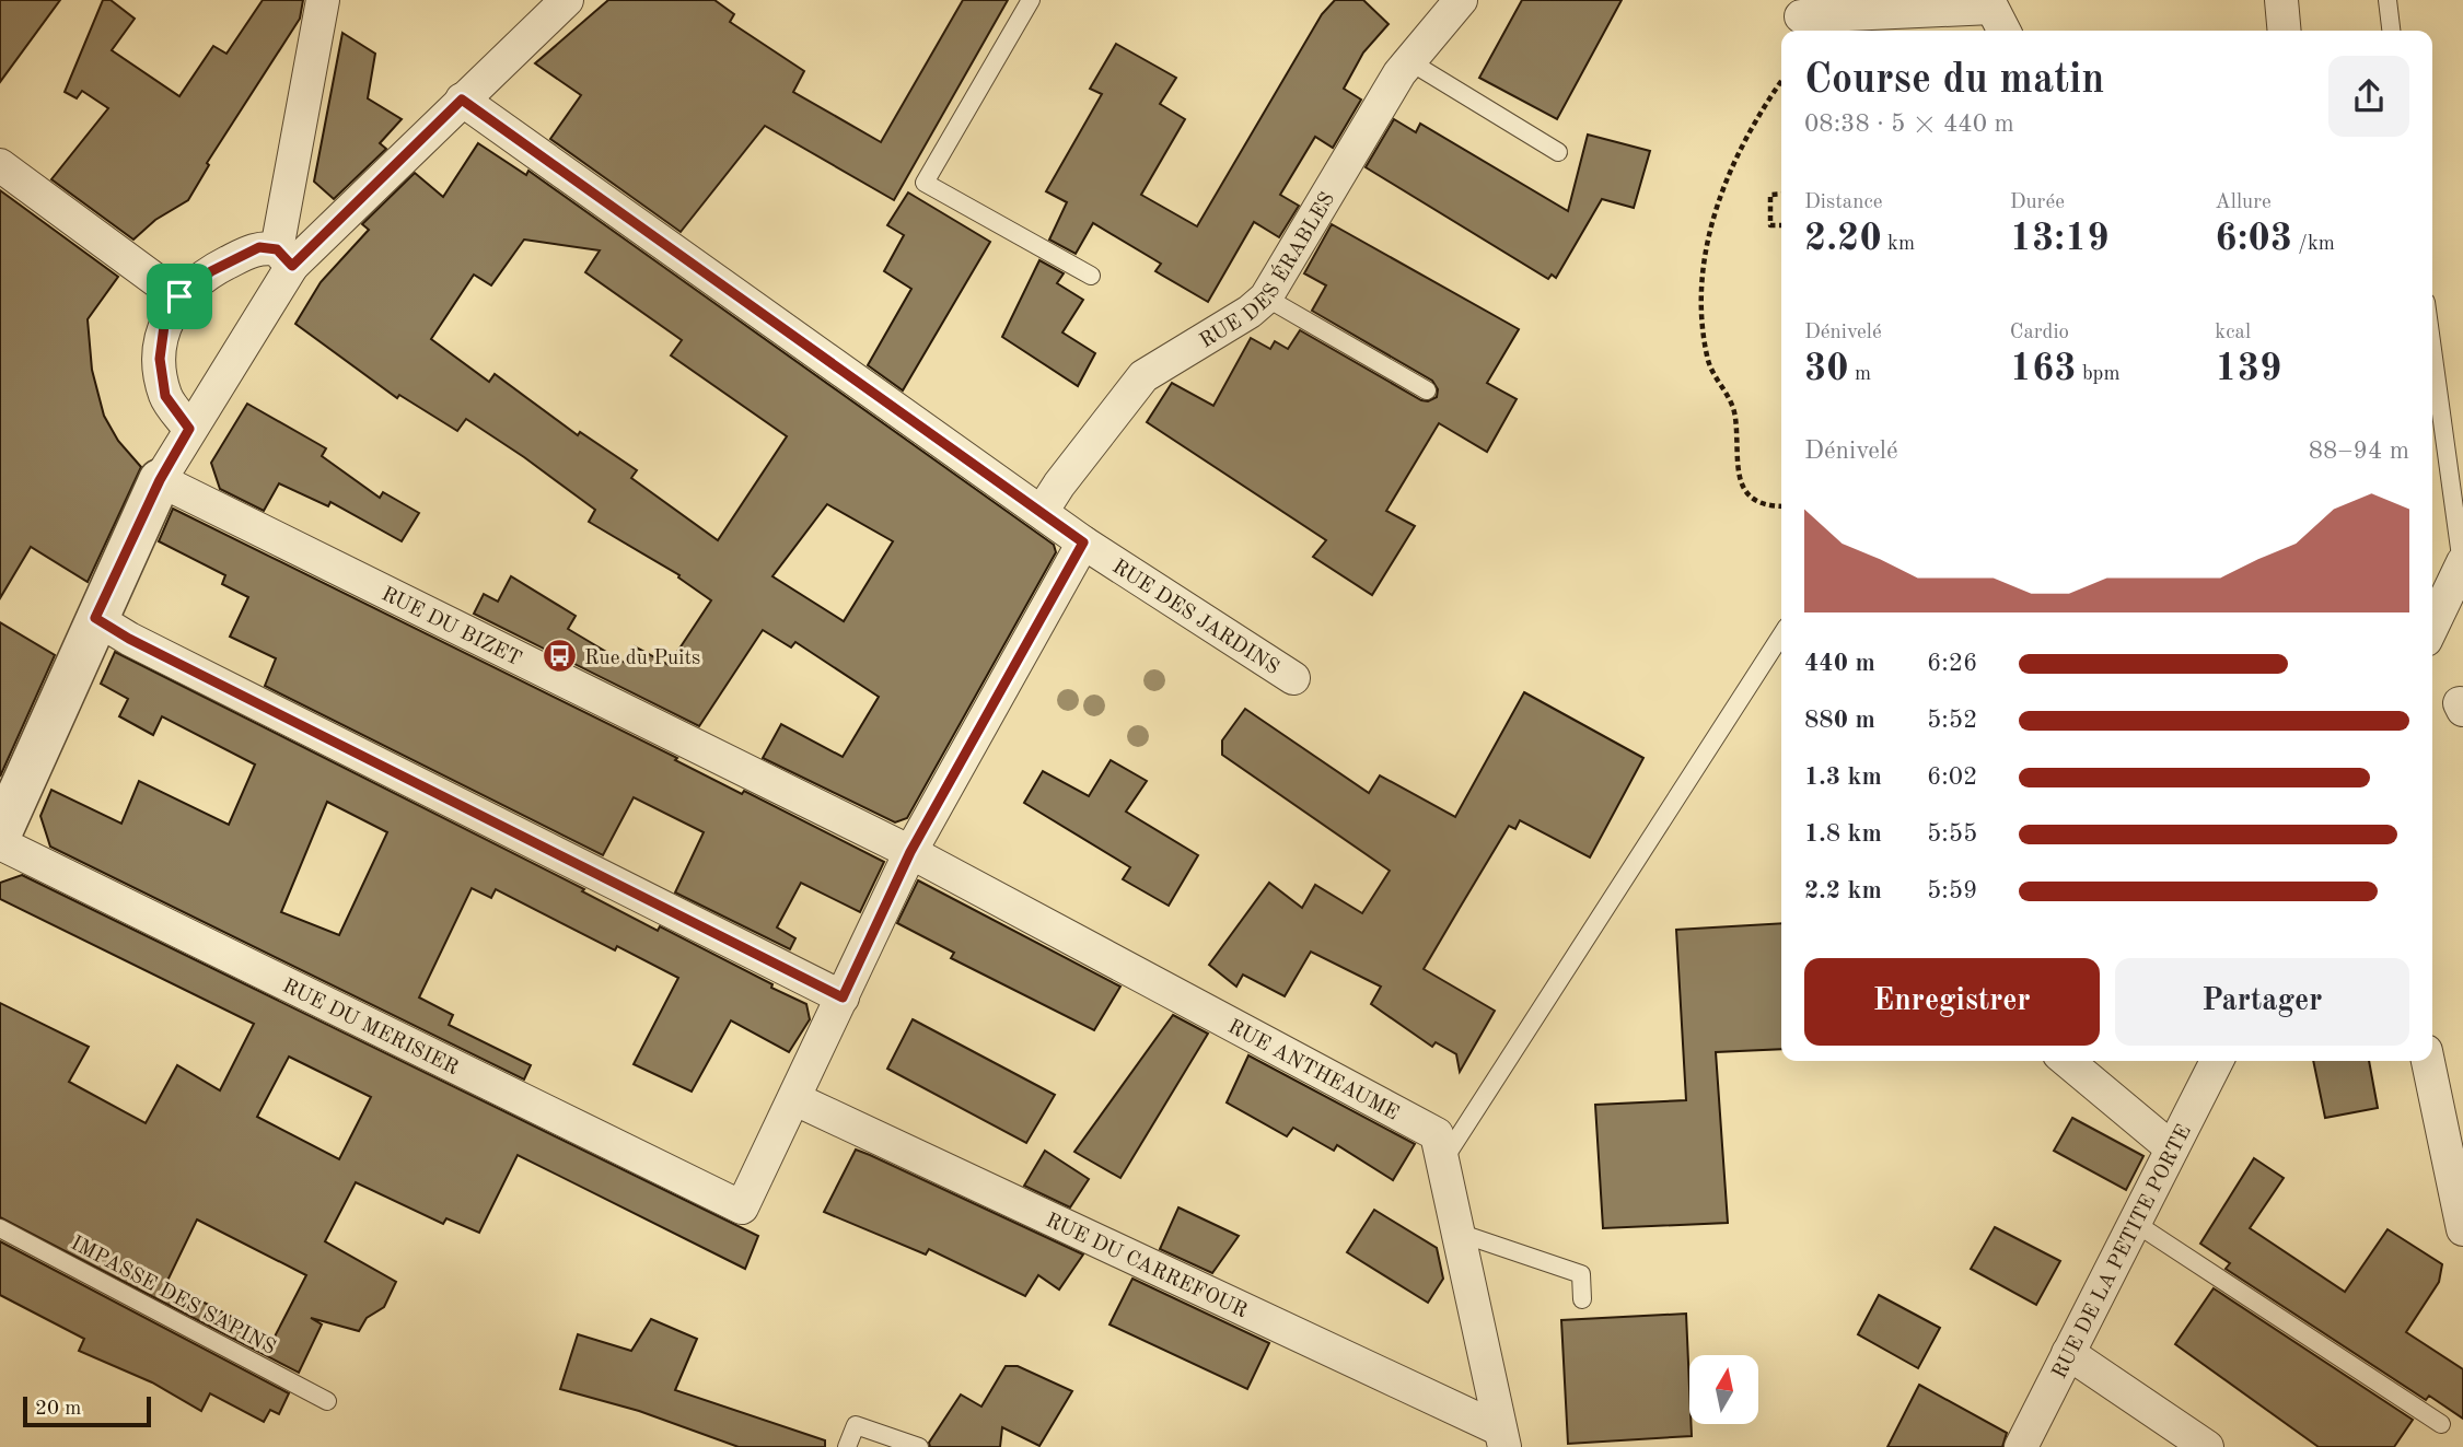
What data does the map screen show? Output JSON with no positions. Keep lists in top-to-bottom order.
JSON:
{
  "streets": {
    "street": [
      "RUE DES ÉRABLES",
      "RUE DES JARDINS",
      "RUE DU BIZET",
      "RUE DU MERISIER",
      "RUE ANTHEAUME",
      "RUE DE LA PETITE PORTE",
      "RUE DU CARREFOUR"
    ],
    "lane": ["IMPASSE DES SAPINS"]
  },
  "crossings": [
    ["RUE DES ÉRABLES", "RUE DES JARDINS"],
    ["RUE DU BIZET", "RUE ANTHEAUME"],
    ["RUE DU MERISIER", "RUE DU CARREFOUR"],
    ["RUE ANTHEAUME", "RUE DU CARREFOUR"]
  ],
  "places": {
    "bus stop": ["Rue du Puits"]
  },
  "scale_bar": "20 m",
  "north": "top",
  "page": {
    "heading": ["Course du matin", "08:38 · 5 × 440 m"],
    "stats": [
      ["Distance", "2.20 km"],
      ["Durée", "13:19"],
      ["Allure", "6:03 /km"],
      ["Dénivelé", "30 m"],
      ["Cardio", "163 bpm"],
      ["kcal", "139"]
    ],
    "chart": ["Dénivelé", "88–94 m"],
    "list": [
      {
        "name": "440 m",
        "note": "6:26"
      },
      {
        "name": "880 m",
        "note": "5:52"
      },
      {
        "name": "1.3 km",
        "note": "6:02"
      },
      {
        "name": "1.8 km",
        "note": "5:55"
      },
      {
        "name": "2.2 km",
        "note": "5:59"
      }
    ],
    "buttons": ["Enregistrer", "Partager"],
    "scale": "20 m"
  }
}
